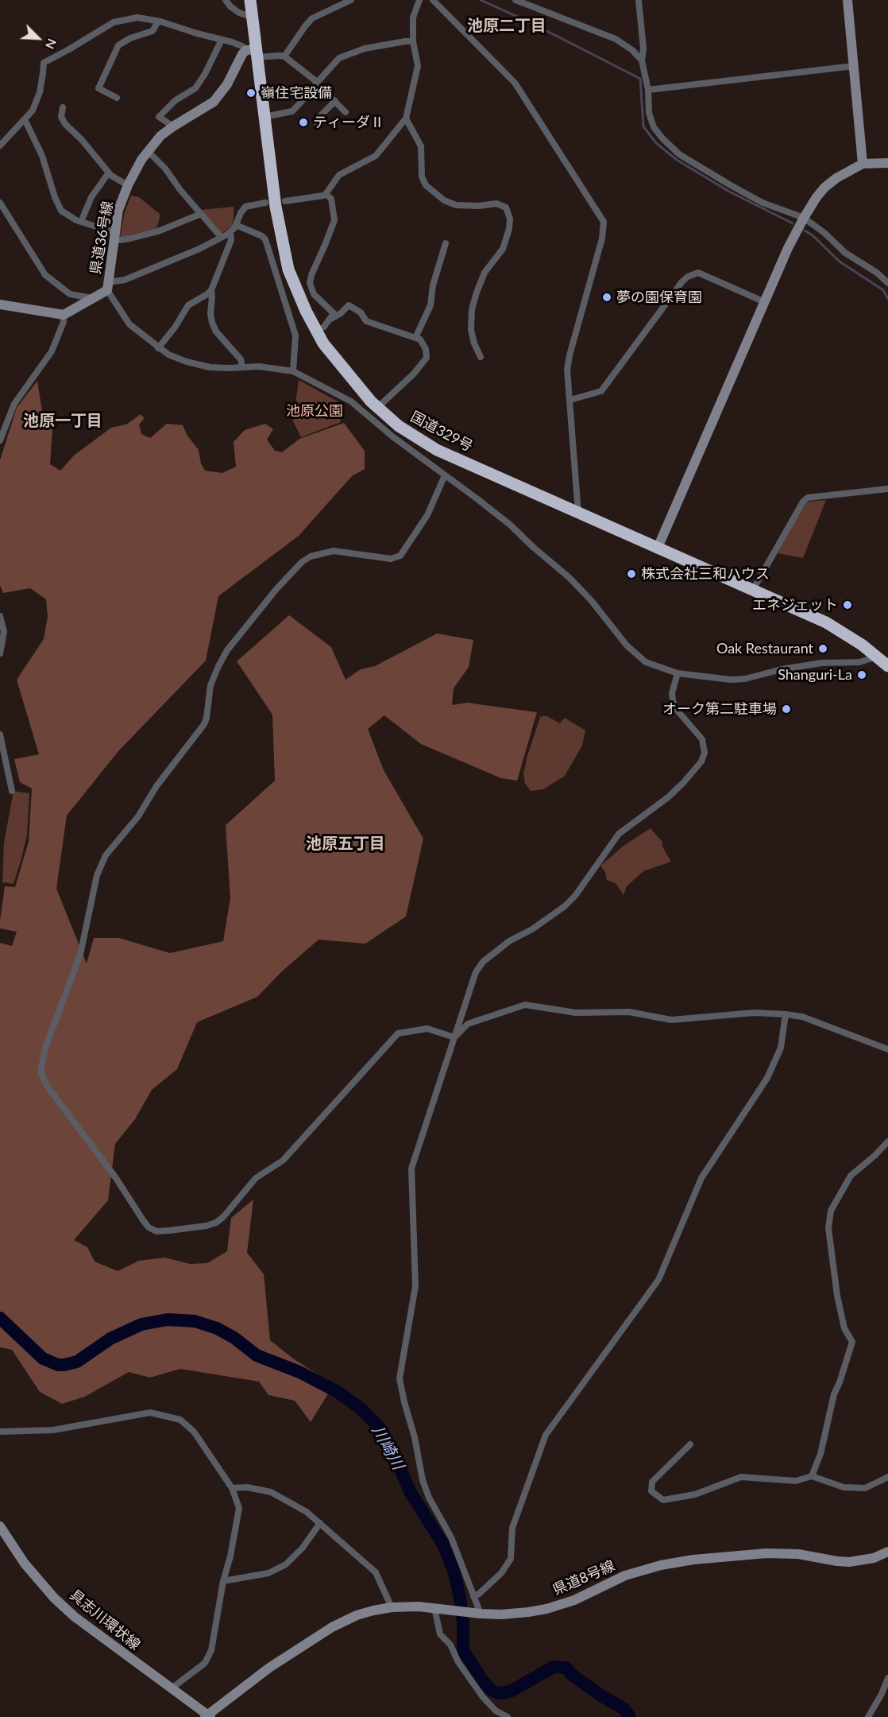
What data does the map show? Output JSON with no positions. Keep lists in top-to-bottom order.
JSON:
{
  "streets": {
    "highway": ["国道329号"],
    "main road": ["県道36号線", "県道8号線", "具志川環状線"]
  },
  "crossings": [
    ["県道36号線", "国道329号"],
    ["県道8号線", "具志川環状線"]
  ],
  "districts": ["池原二丁目", "池原一丁目", "池原五丁目"],
  "water": ["川崎川"],
  "parks": ["池原公園"],
  "places": [
    "嶺住宅設備",
    "ティーダⅡ",
    "夢の園保育園",
    "株式会社三和ハウス",
    "エネジェット",
    "Oak Restaurant",
    "Shanguri-La",
    "オーク第二駐車場"
  ],
  "north": "bottom right"
}
